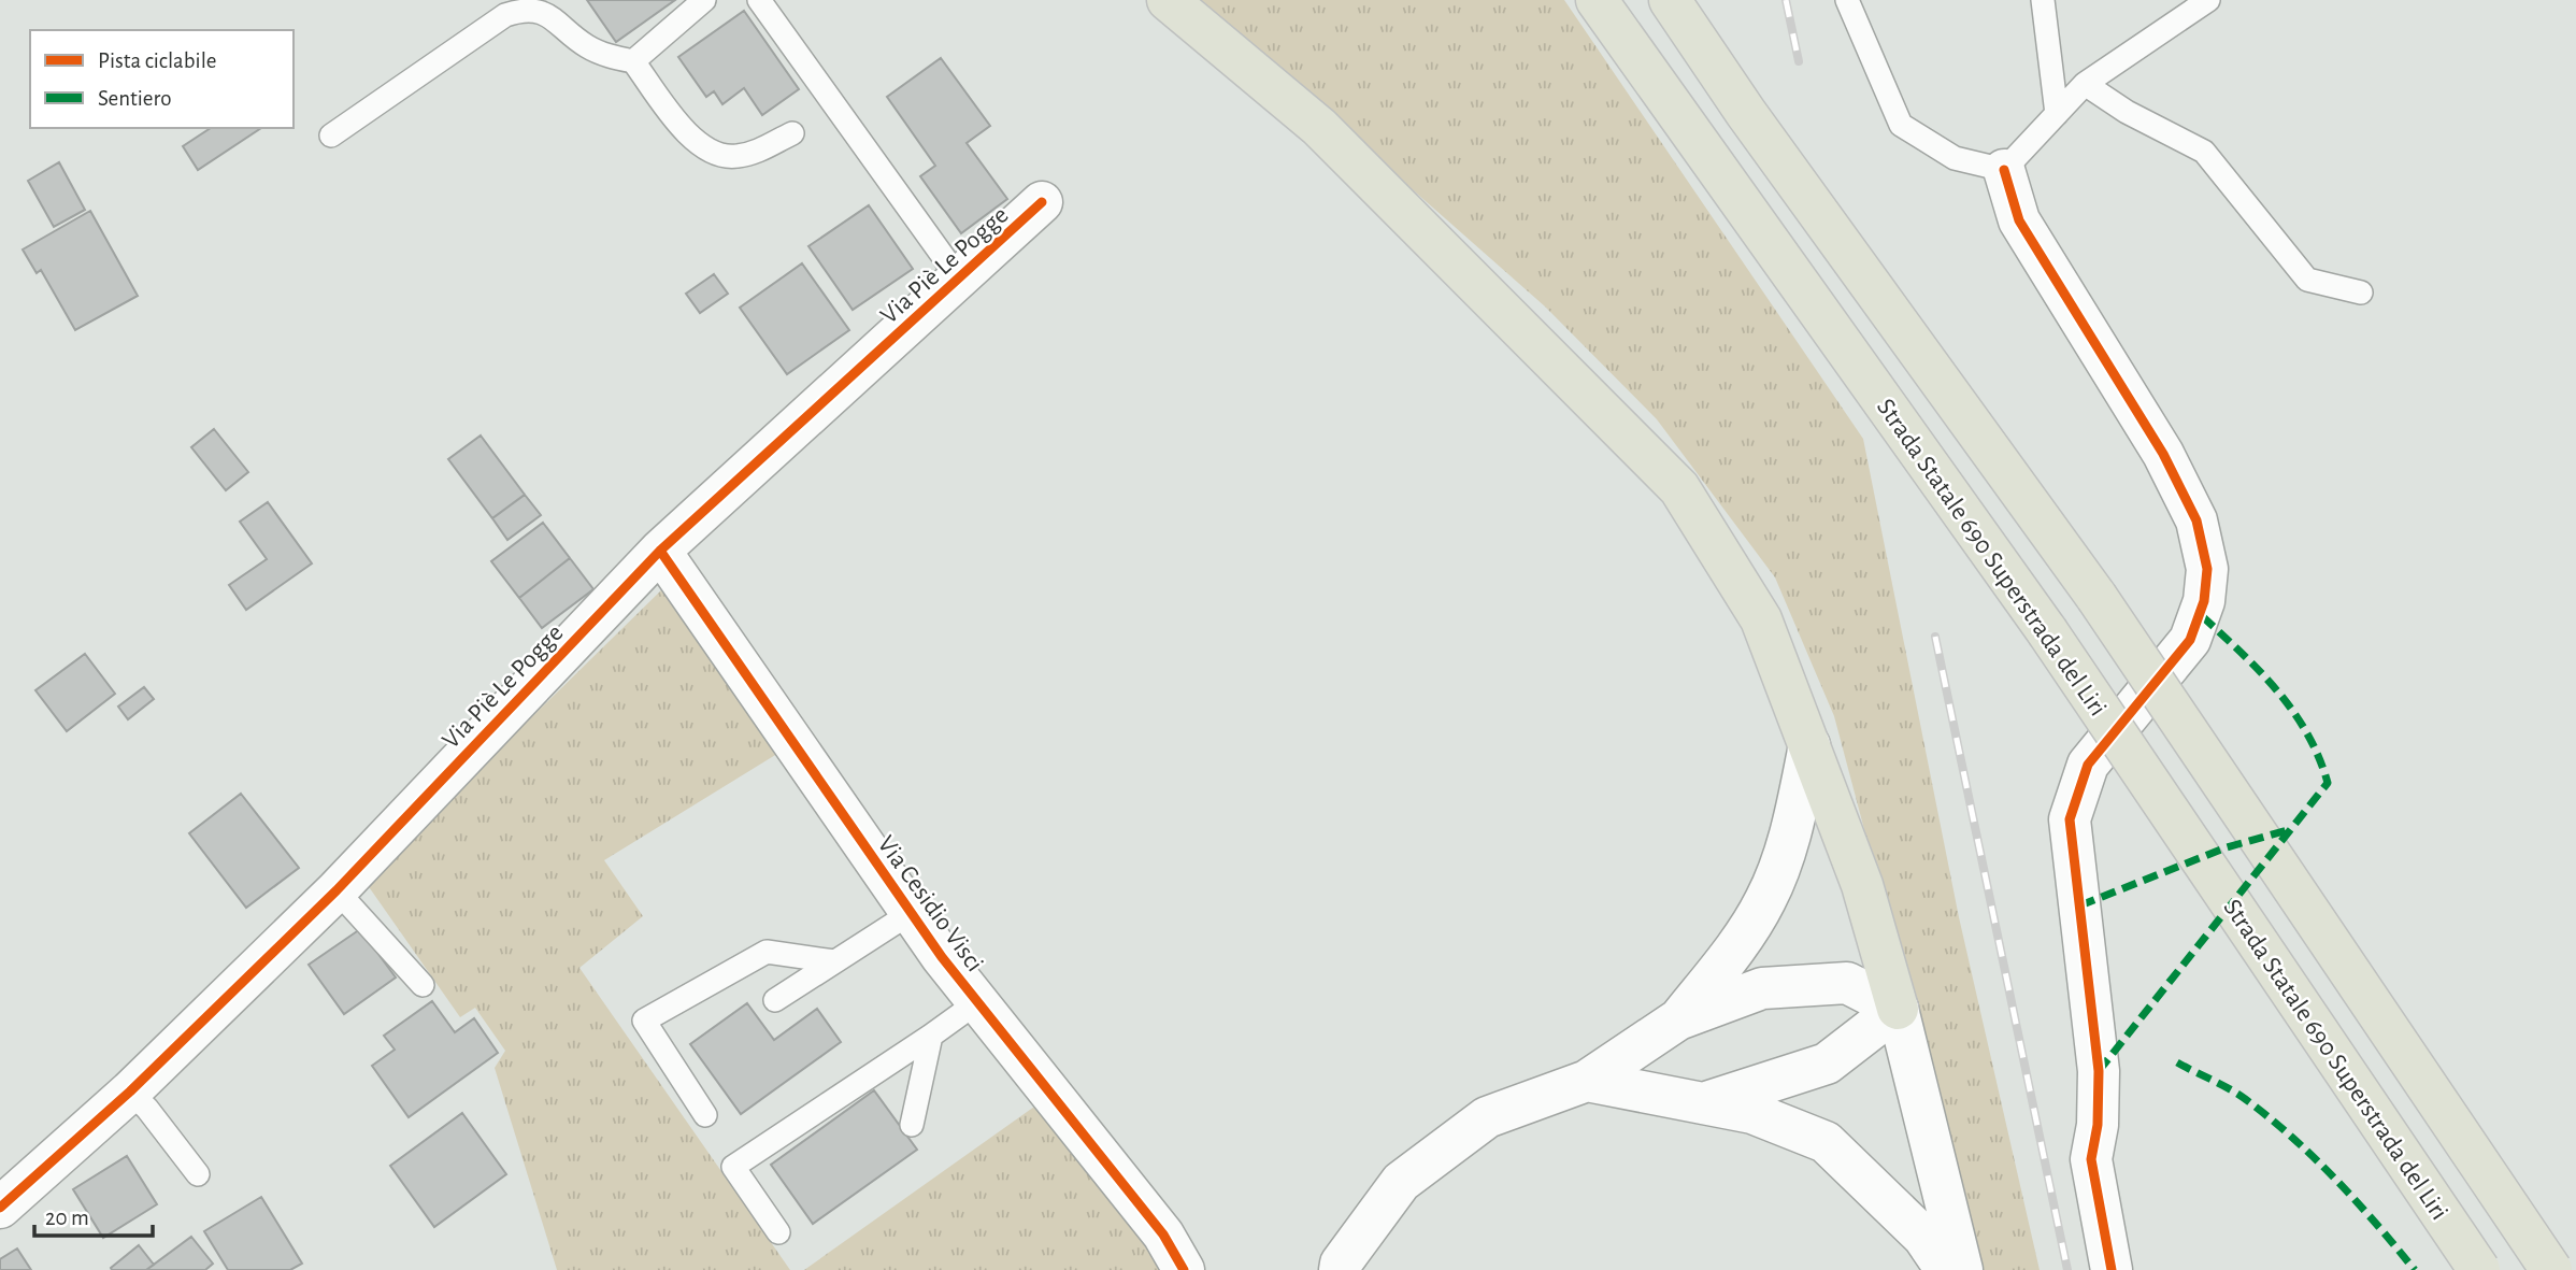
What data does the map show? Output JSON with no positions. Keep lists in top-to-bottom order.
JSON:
{
  "streets": {
    "highway": ["Strada Statale 690 Superstrada del Liri"],
    "street": ["Via Piè Le Pogge", "Via Cesidio Visci"]
  },
  "crossings": [
    ["Via Piè Le Pogge", "Via Cesidio Visci"]
  ],
  "legend": ["Pista ciclabile", "Sentiero"],
  "scale_bar": "20 m"
}
